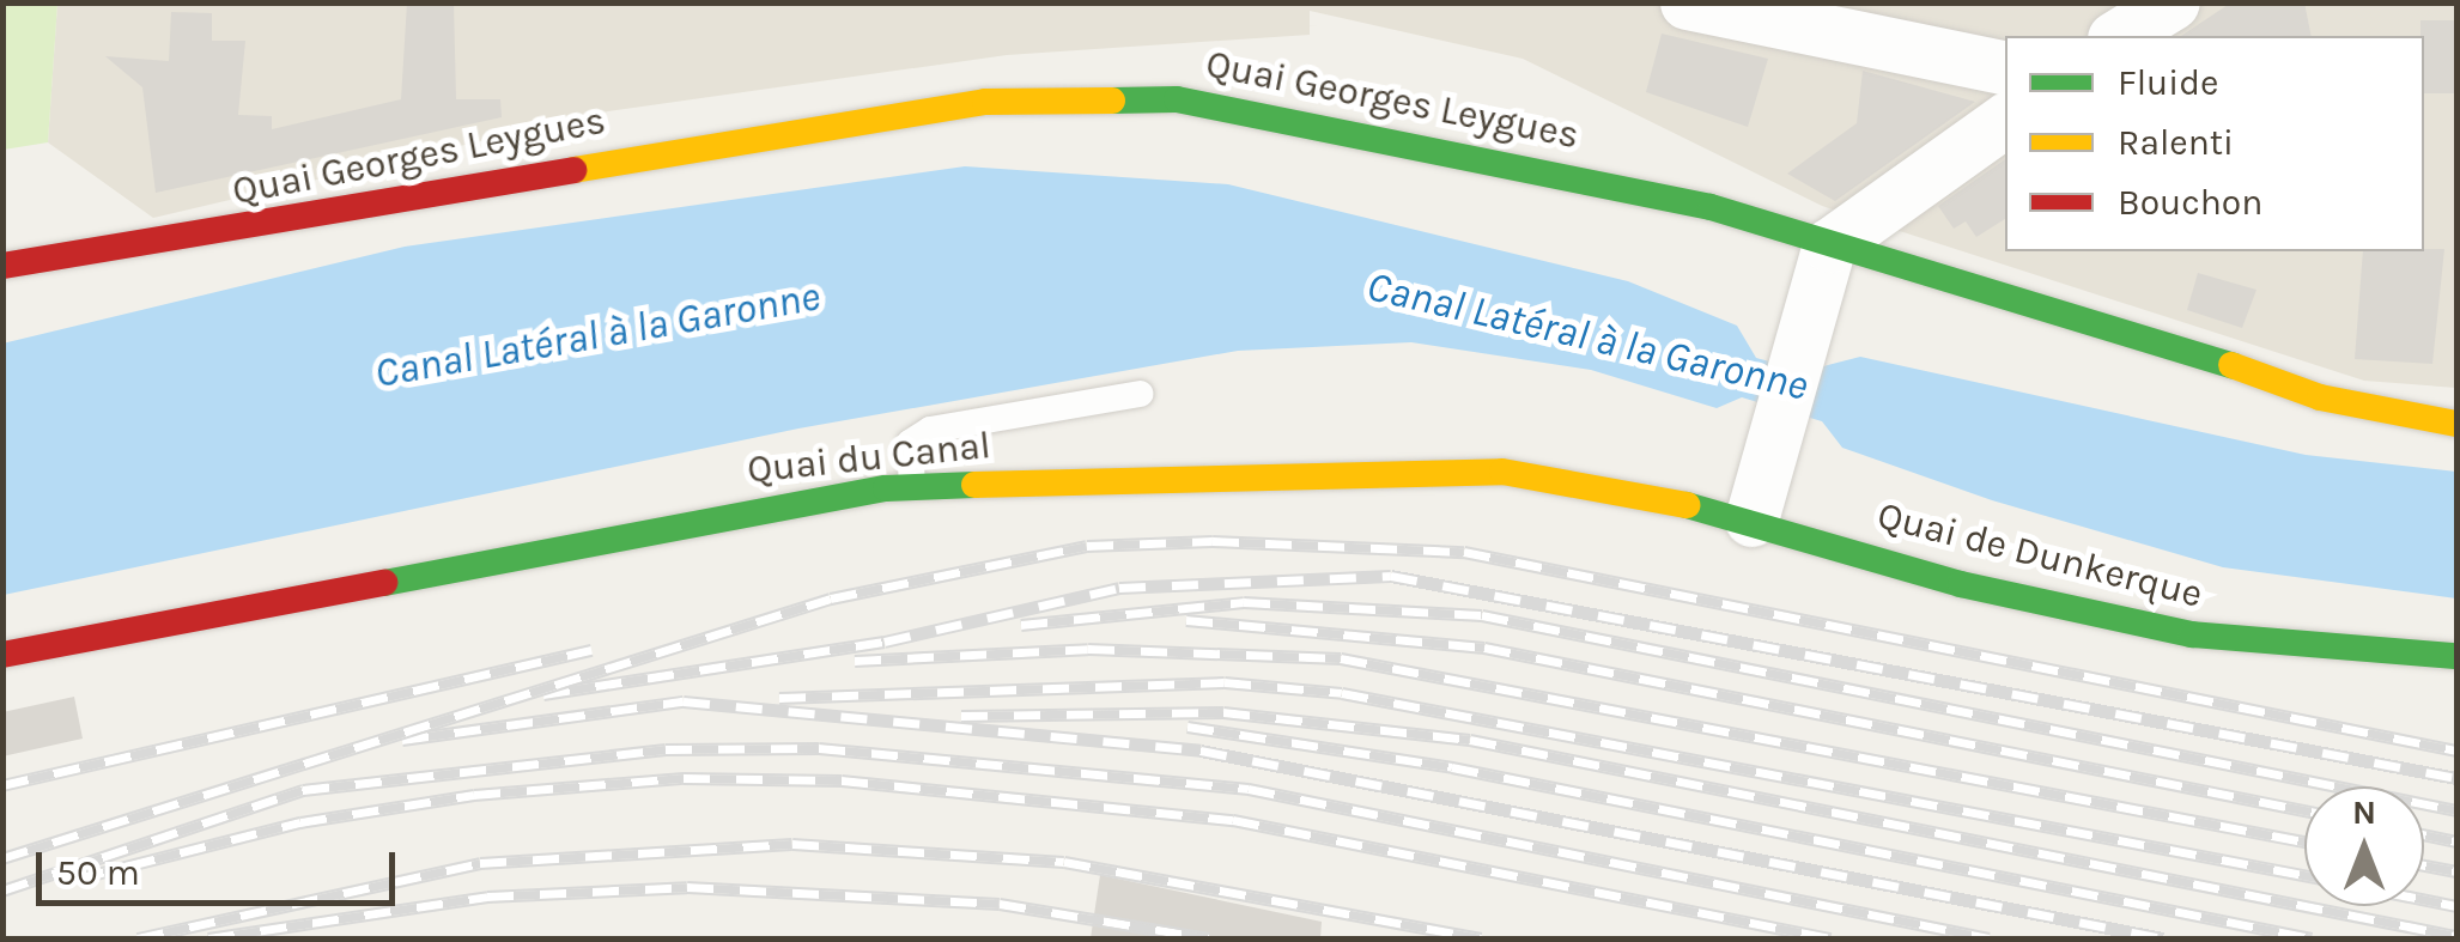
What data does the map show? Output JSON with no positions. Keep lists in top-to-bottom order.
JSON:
{
  "streets": {
    "street": ["Quai Georges Leygues", "Quai du Canal", "Quai de Dunkerque"]
  },
  "crossings": [
    ["Quai du Canal", "Quai de Dunkerque"]
  ],
  "water": ["Canal Latéral à la Garonne"],
  "legend": ["Fluide", "Ralenti", "Bouchon"],
  "scale_bar": "50 m",
  "north": "top"
}
